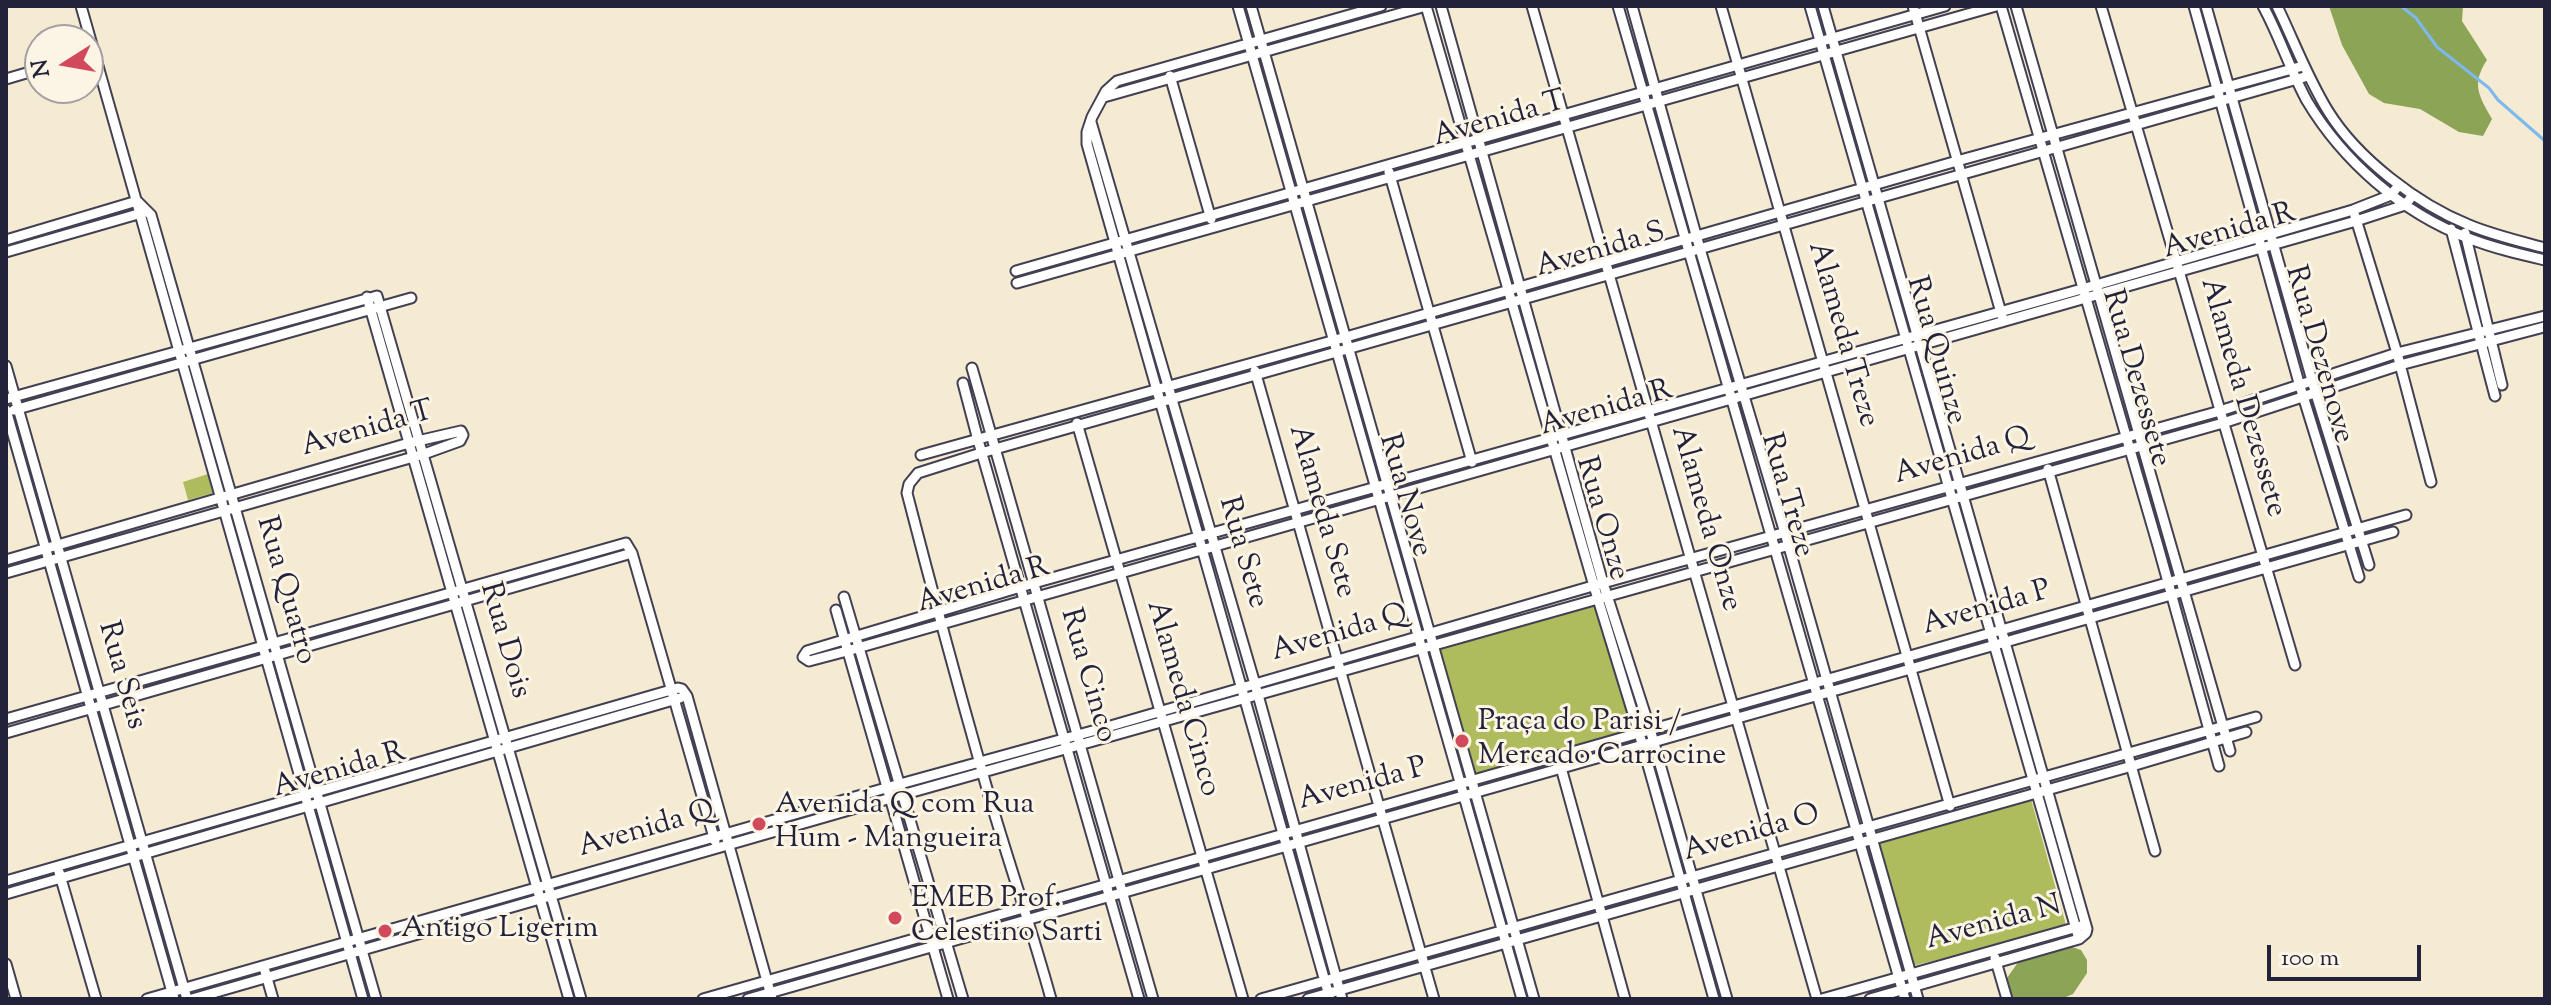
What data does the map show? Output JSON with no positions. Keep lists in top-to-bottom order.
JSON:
{
  "streets": {
    "street": [
      "Avenida T",
      "Avenida R",
      "Avenida S",
      "Alameda Treze",
      "Rua Quinze",
      "Rua Dezenove",
      "Rua Dezessete",
      "Alameda Dezessete",
      "Avenida Q",
      "Rua Nove",
      "Rua Treze",
      "Alameda Sete",
      "Rua Onze",
      "Alameda Onze",
      "Rua Sete",
      "Rua Quatro",
      "Avenida P",
      "Rua Dois",
      "Rua Seis",
      "Rua Cinco",
      "Alameda Cinco",
      "Avenida O",
      "Avenida N"
    ]
  },
  "crossings": [
    ["Avenida T", "Alameda Treze"],
    ["Avenida T", "Rua Quinze"],
    ["Avenida T", "Rua Dezessete"],
    ["Avenida T", "Rua Nove"],
    ["Avenida T", "Rua Treze"],
    ["Avenida T", "Rua Onze"],
    ["Avenida T", "Alameda Onze"],
    ["Avenida T", "Rua Sete"],
    ["Avenida T", "Rua Quatro"],
    ["Avenida T", "Rua Dois"],
    ["Avenida T", "Rua Seis"],
    ["Avenida R", "Avenida S"],
    ["Avenida R", "Alameda Treze"],
    ["Avenida R", "Rua Quinze"],
    ["Avenida R", "Rua Dezenove"],
    ["Avenida R", "Rua Dezessete"],
    ["Avenida R", "Alameda Dezessete"],
    ["Avenida R", "Rua Nove"],
    ["Avenida R", "Rua Treze"],
    ["Avenida R", "Alameda Sete"],
    ["Avenida R", "Rua Onze"],
    ["Avenida R", "Alameda Onze"],
    ["Avenida R", "Rua Sete"],
    ["Avenida R", "Rua Quatro"],
    ["Avenida R", "Rua Dois"],
    ["Avenida R", "Rua Seis"],
    ["Avenida R", "Rua Cinco"],
    ["Avenida R", "Alameda Cinco"],
    ["Avenida S", "Alameda Treze"],
    ["Avenida S", "Rua Quinze"],
    ["Avenida S", "Rua Dezenove"],
    ["Avenida S", "Rua Dezessete"],
    ["Avenida S", "Alameda Dezessete"],
    ["Avenida S", "Rua Nove"],
    ["Avenida S", "Rua Treze"],
    ["Avenida S", "Alameda Sete"],
    ["Avenida S", "Rua Onze"],
    ["Avenida S", "Alameda Onze"],
    ["Avenida S", "Rua Sete"],
    ["Avenida S", "Rua Cinco"],
    ["Avenida S", "Alameda Cinco"],
    ["Alameda Treze", "Avenida Q"],
    ["Alameda Treze", "Avenida P"],
    ["Alameda Treze", "Avenida O"],
    ["Rua Quinze", "Avenida Q"],
    ["Rua Quinze", "Avenida P"],
    ["Rua Quinze", "Avenida O"],
    ["Rua Quinze", "Avenida N"],
    ["Rua Dezenove", "Avenida Q"],
    ["Rua Dezenove", "Avenida P"],
    ["Rua Dezessete", "Avenida Q"],
    ["Rua Dezessete", "Avenida P"],
    ["Rua Dezessete", "Avenida O"],
    ["Alameda Dezessete", "Avenida Q"],
    ["Alameda Dezessete", "Avenida P"],
    ["Avenida Q", "Rua Nove"],
    ["Avenida Q", "Rua Treze"],
    ["Avenida Q", "Alameda Sete"],
    ["Avenida Q", "Rua Onze"],
    ["Avenida Q", "Alameda Onze"],
    ["Avenida Q", "Rua Sete"],
    ["Avenida Q", "Rua Quatro"],
    ["Avenida Q", "Rua Dois"],
    ["Avenida Q", "Rua Seis"],
    ["Avenida Q", "Rua Cinco"],
    ["Avenida Q", "Alameda Cinco"],
    ["Rua Nove", "Avenida P"],
    ["Rua Nove", "Avenida O"],
    ["Rua Treze", "Avenida P"],
    ["Rua Treze", "Avenida O"],
    ["Rua Treze", "Avenida N"],
    ["Alameda Sete", "Avenida P"],
    ["Alameda Sete", "Avenida O"],
    ["Rua Onze", "Avenida P"],
    ["Rua Onze", "Avenida O"],
    ["Alameda Onze", "Avenida P"],
    ["Alameda Onze", "Avenida O"],
    ["Alameda Onze", "Avenida N"],
    ["Rua Sete", "Avenida P"],
    ["Rua Sete", "Avenida O"],
    ["Avenida P", "Rua Cinco"],
    ["Avenida P", "Alameda Cinco"]
  ],
  "places": [
    "Praça do Parisi / Mercado Carrocine",
    "Avenida Q com Rua Hum - Mangueira",
    "EMEB Prof. Celestino Sarti",
    "Antigo Ligerim"
  ],
  "scale_bar": "100 m",
  "north": "left"
}
